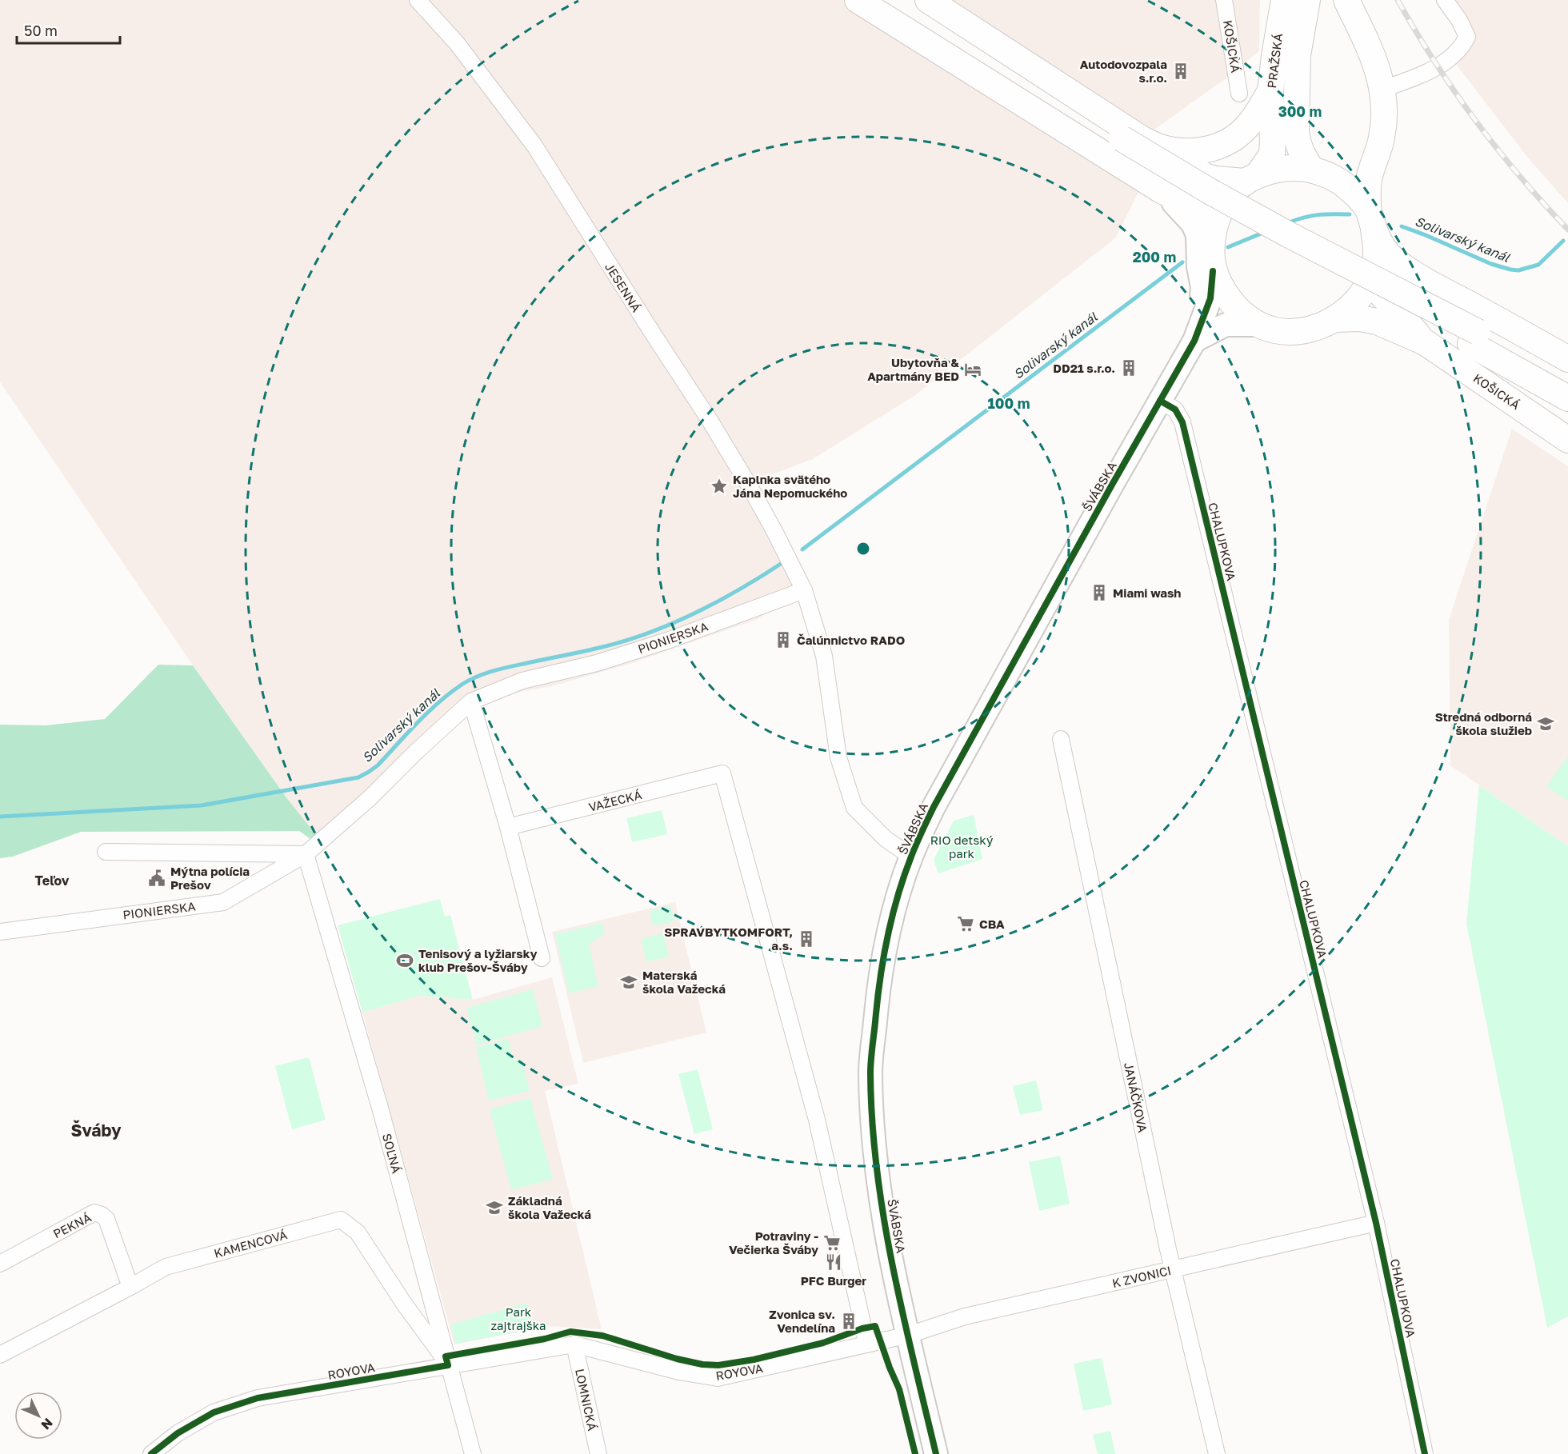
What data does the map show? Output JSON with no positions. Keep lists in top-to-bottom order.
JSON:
{
  "streets": {
    "main road": ["KOŠICKÁ", "PRAŽSKÁ"],
    "street": [
      "JESENNÁ",
      "ŠVÁBSKA",
      "CHALUPKOVA",
      "PIONIERSKA",
      "VAŽECKÁ",
      "JANÁČKOVA",
      "SOĽNÁ",
      "PEKNÁ",
      "KAMENCOVÁ",
      "K ZVONICI",
      "ROYOVA",
      "LOMNICKÁ"
    ]
  },
  "crossings": [
    ["KOŠICKÁ", "PRAŽSKÁ"],
    ["KOŠICKÁ", "ŠVÁBSKA"],
    ["PRAŽSKÁ", "ŠVÁBSKA"],
    ["JESENNÁ", "PIONIERSKA"],
    ["ŠVÁBSKA", "CHALUPKOVA"],
    ["ŠVÁBSKA", "K ZVONICI"],
    ["ŠVÁBSKA", "ROYOVA"],
    ["CHALUPKOVA", "K ZVONICI"],
    ["PIONIERSKA", "SOĽNÁ"],
    ["VAŽECKÁ", "ROYOVA"],
    ["JANÁČKOVA", "K ZVONICI"],
    ["SOĽNÁ", "KAMENCOVÁ"],
    ["SOĽNÁ", "ROYOVA"],
    ["PEKNÁ", "KAMENCOVÁ"],
    ["KAMENCOVÁ", "ROYOVA"],
    ["K ZVONICI", "ROYOVA"],
    ["ROYOVA", "LOMNICKÁ"]
  ],
  "districts": ["Teľov", "Šváby"],
  "water": ["Solivarský kanál"],
  "parks": ["RIO detský park", "Park zajtrajška"],
  "places": {
    "building": [
      "Autodovozpala s.r.o.",
      "DD21 s.r.o.",
      "Miami wash",
      "Čalúnnictvo RADO",
      "SPRAVBYTKOMFORT, a.s.",
      "Zvonica sv. Vendelína"
    ],
    "hotel": ["Ubytovňa & Apartmány BED"],
    "place": ["Kaplnka svätého Jána Nepomuckého"],
    "school or university": ["Stredná odborná škola služieb", "Materská škola Važecká", "Základná škola Važecká"],
    "public building": ["Mýtna polícia Prešov"],
    "supermarket": ["CBA", "Potraviny - Večierka Šváby"],
    "sports": ["Tenisový a lyžiarsky klub Prešov-Šváby"],
    "restaurant": ["PFC Burger"]
  },
  "scale_bar": "50 m",
  "north": "bottom right",
  "rings": ["300 m", "200 m", "100 m"]
}
